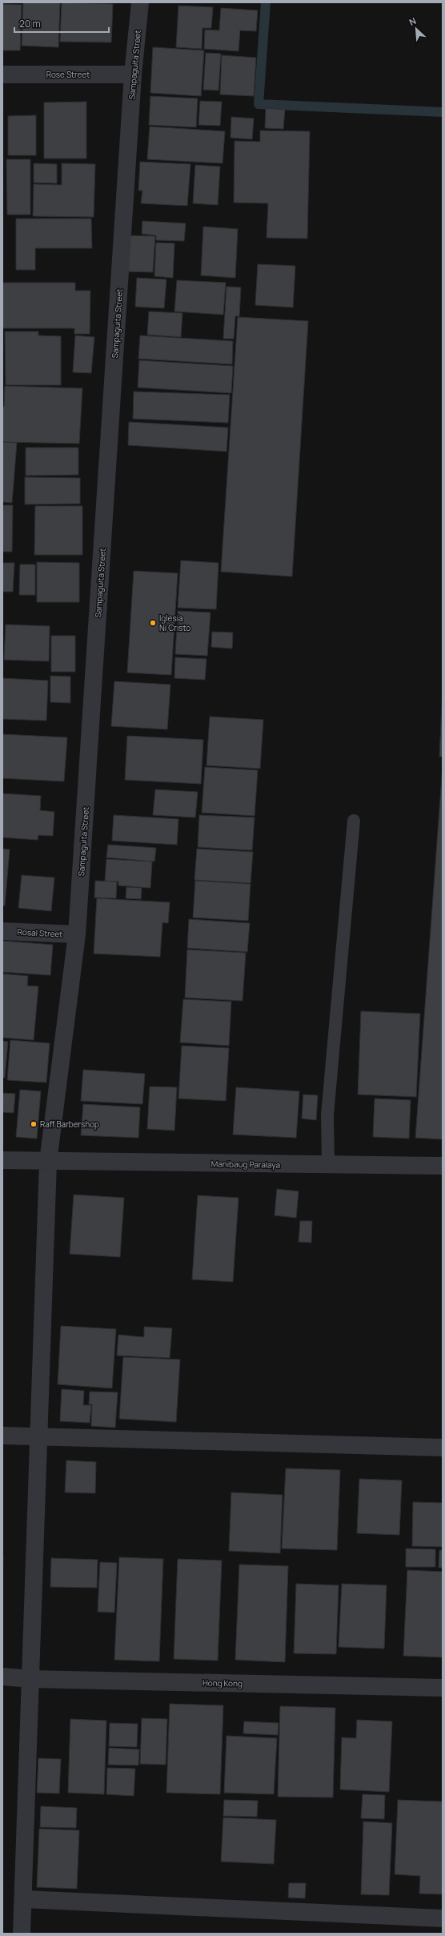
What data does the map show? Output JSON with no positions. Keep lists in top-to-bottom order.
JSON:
{
  "streets": {
    "street": [
      "Sampaguita Street",
      "Rose Street",
      "Rosal Street",
      "Manibaug Paralaya",
      "Hong Kong"
    ]
  },
  "crossings": [
    ["Sampaguita Street", "Rose Street"],
    ["Sampaguita Street", "Rosal Street"],
    ["Sampaguita Street", "Manibaug Paralaya"],
    ["Sampaguita Street", "Hong Kong"]
  ],
  "places": ["Iglesia Ni Cristo", "Raff Barbershop"],
  "scale_bar": "20 m",
  "north": "top left"
}
